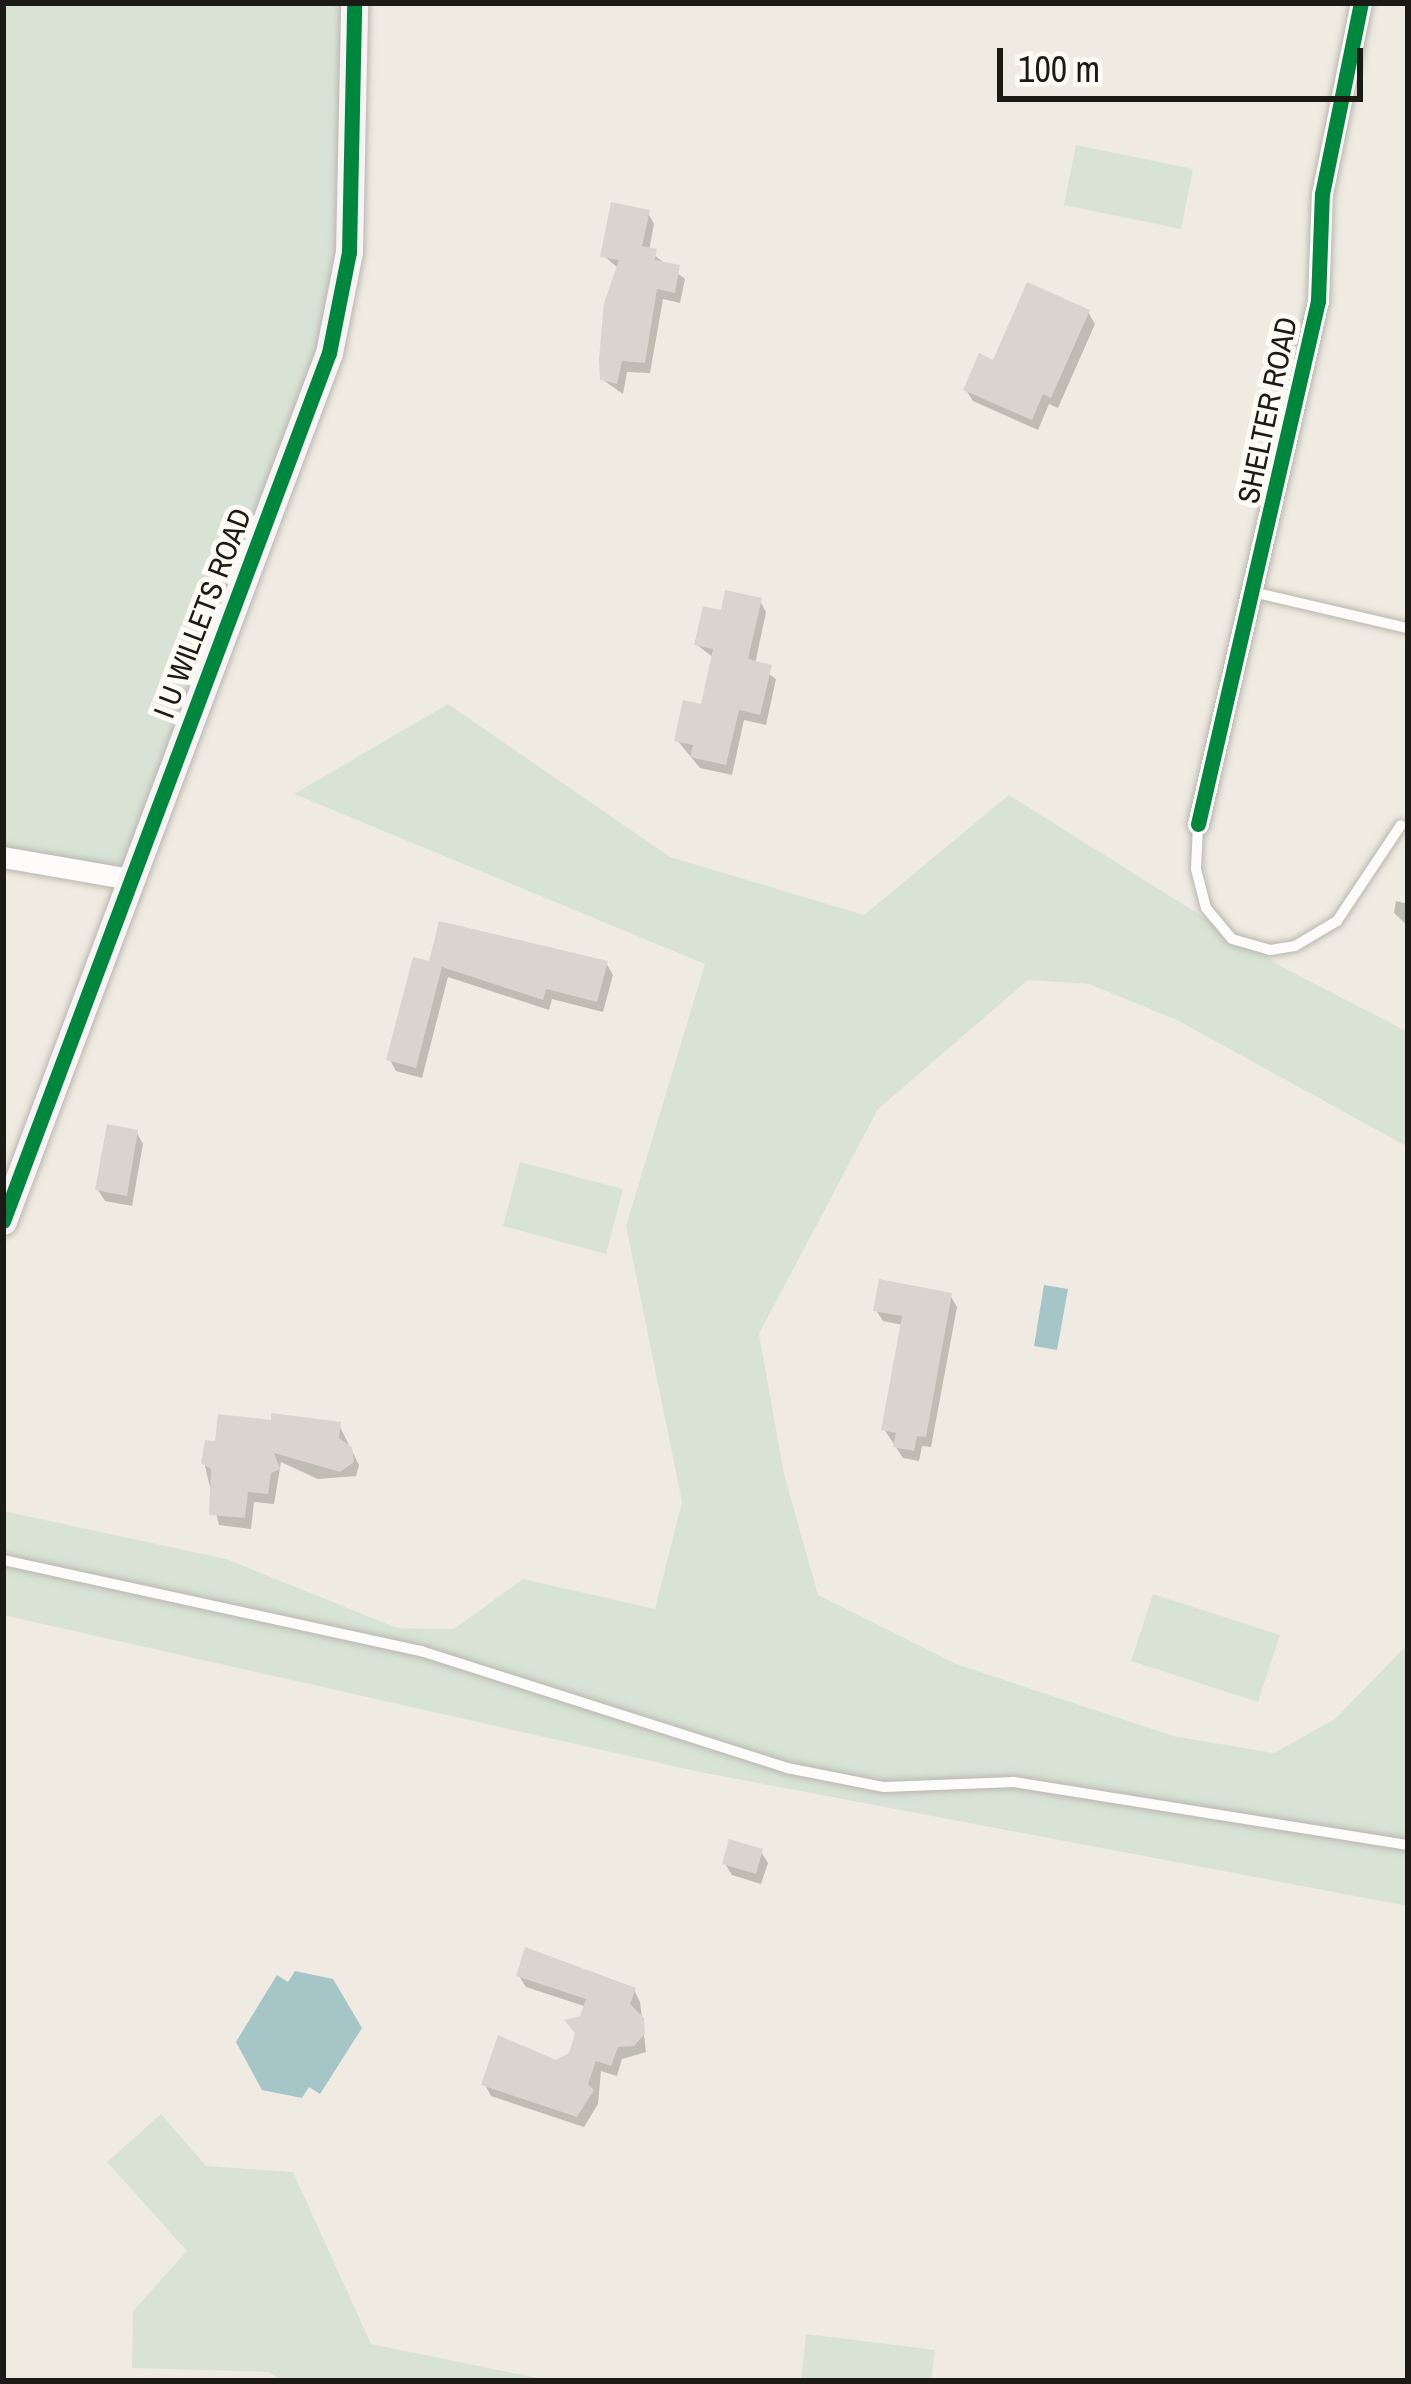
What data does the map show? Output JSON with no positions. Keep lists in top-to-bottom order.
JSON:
{
  "streets": {
    "street": ["SHELTER ROAD", "I U WILLETS ROAD"]
  },
  "scale_bar": "100 m"
}
